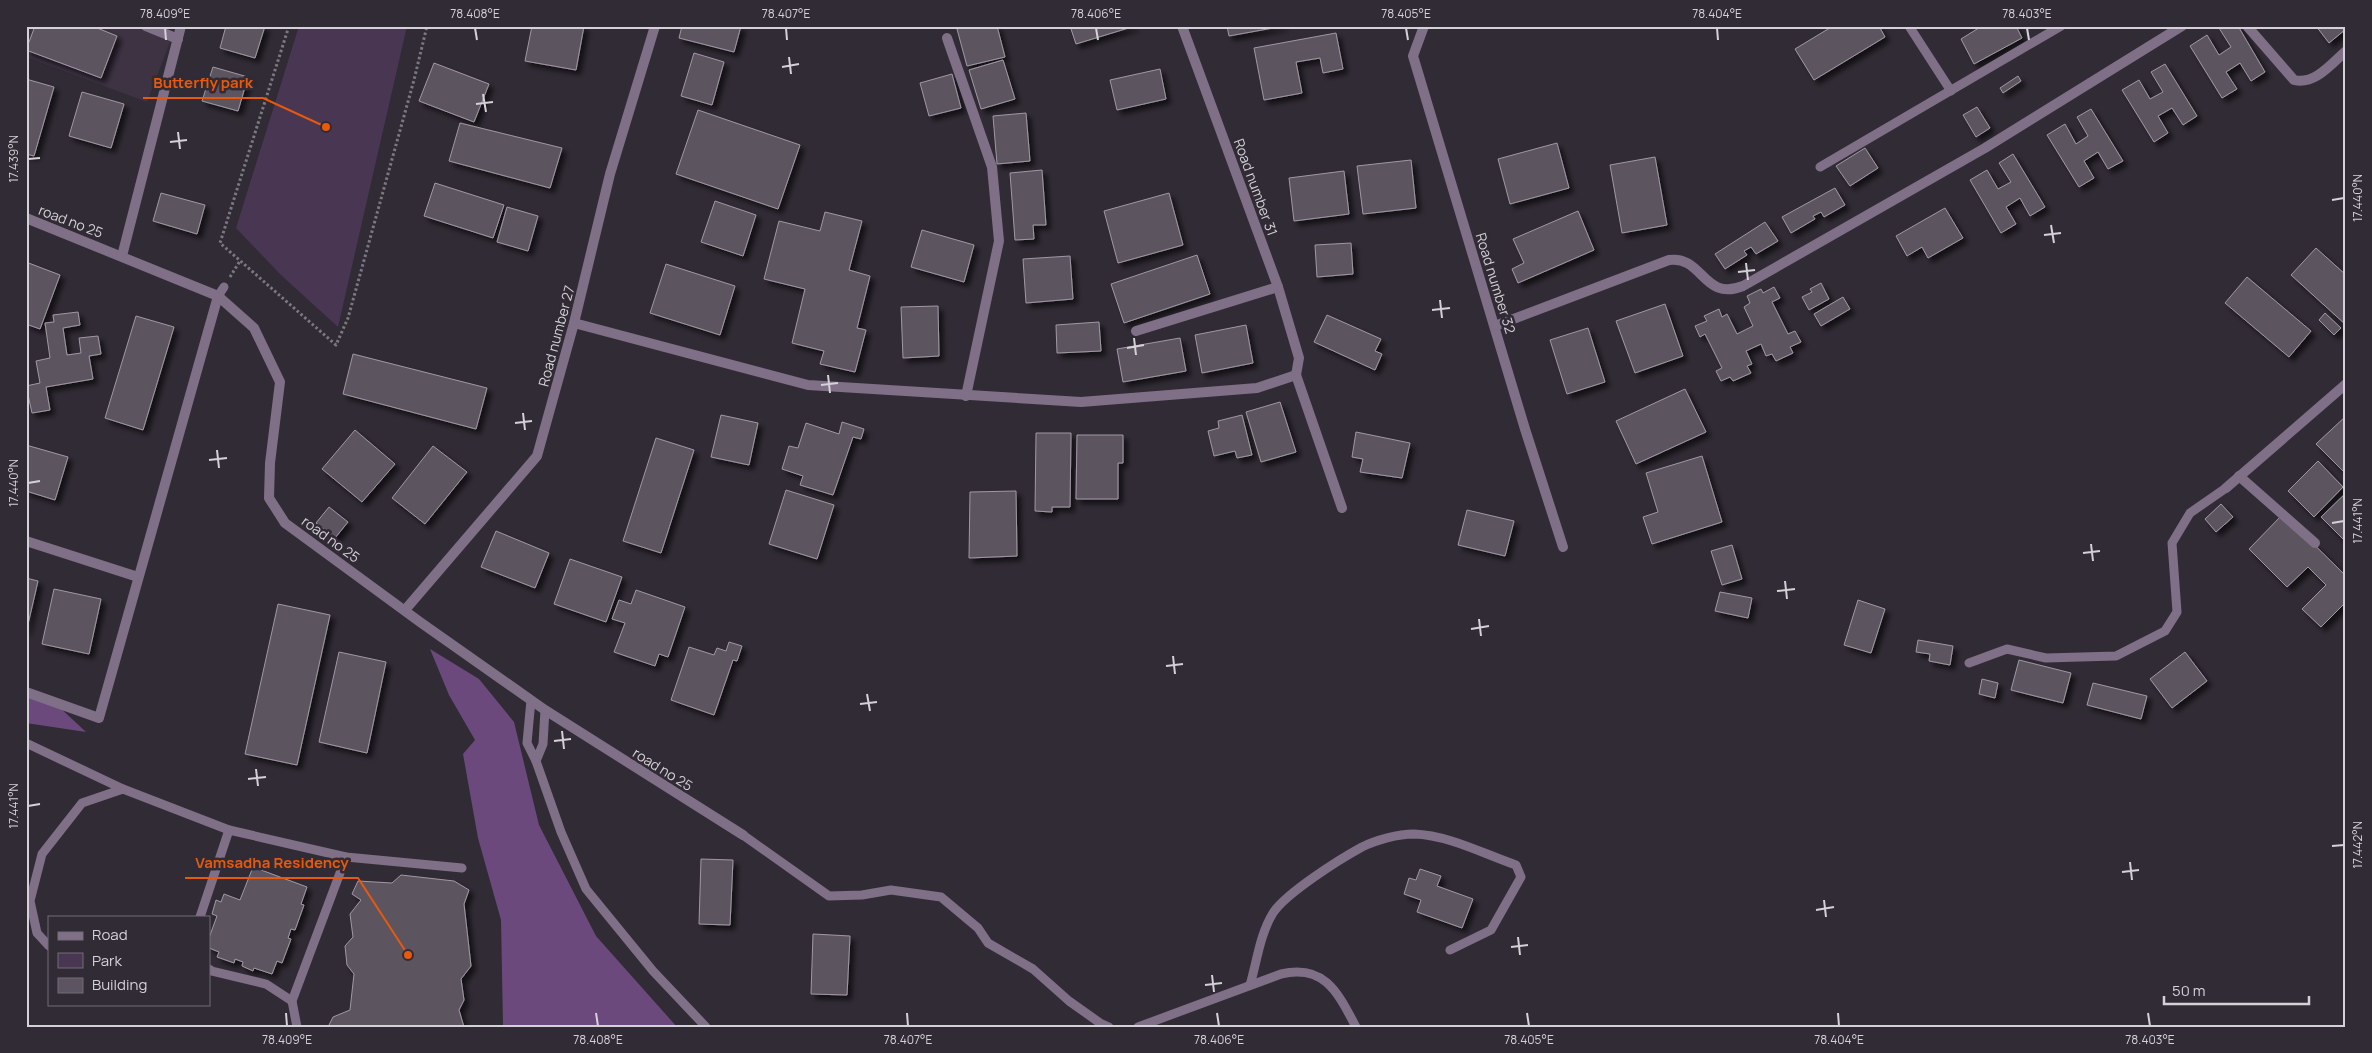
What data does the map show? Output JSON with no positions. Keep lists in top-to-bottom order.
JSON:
{
  "streets": {
    "street": [
      "Road number 31",
      "road no 25",
      "Road number 32",
      "Road number 27"
    ]
  },
  "crossings": [
    ["road no 25", "Road number 27"]
  ],
  "places": ["Butterfly park", "Vamsadha Residency"],
  "legend": ["Road", "Park", "Building"],
  "scale_bar": "50 m",
  "coordinates": [
    "78.409°E",
    "78.408°E",
    "78.407°E",
    "78.406°E",
    "78.405°E",
    "78.404°E",
    "78.403°E",
    "17.439°N",
    "17.440°N",
    "17.441°N",
    "17.442°N"
  ]
}
